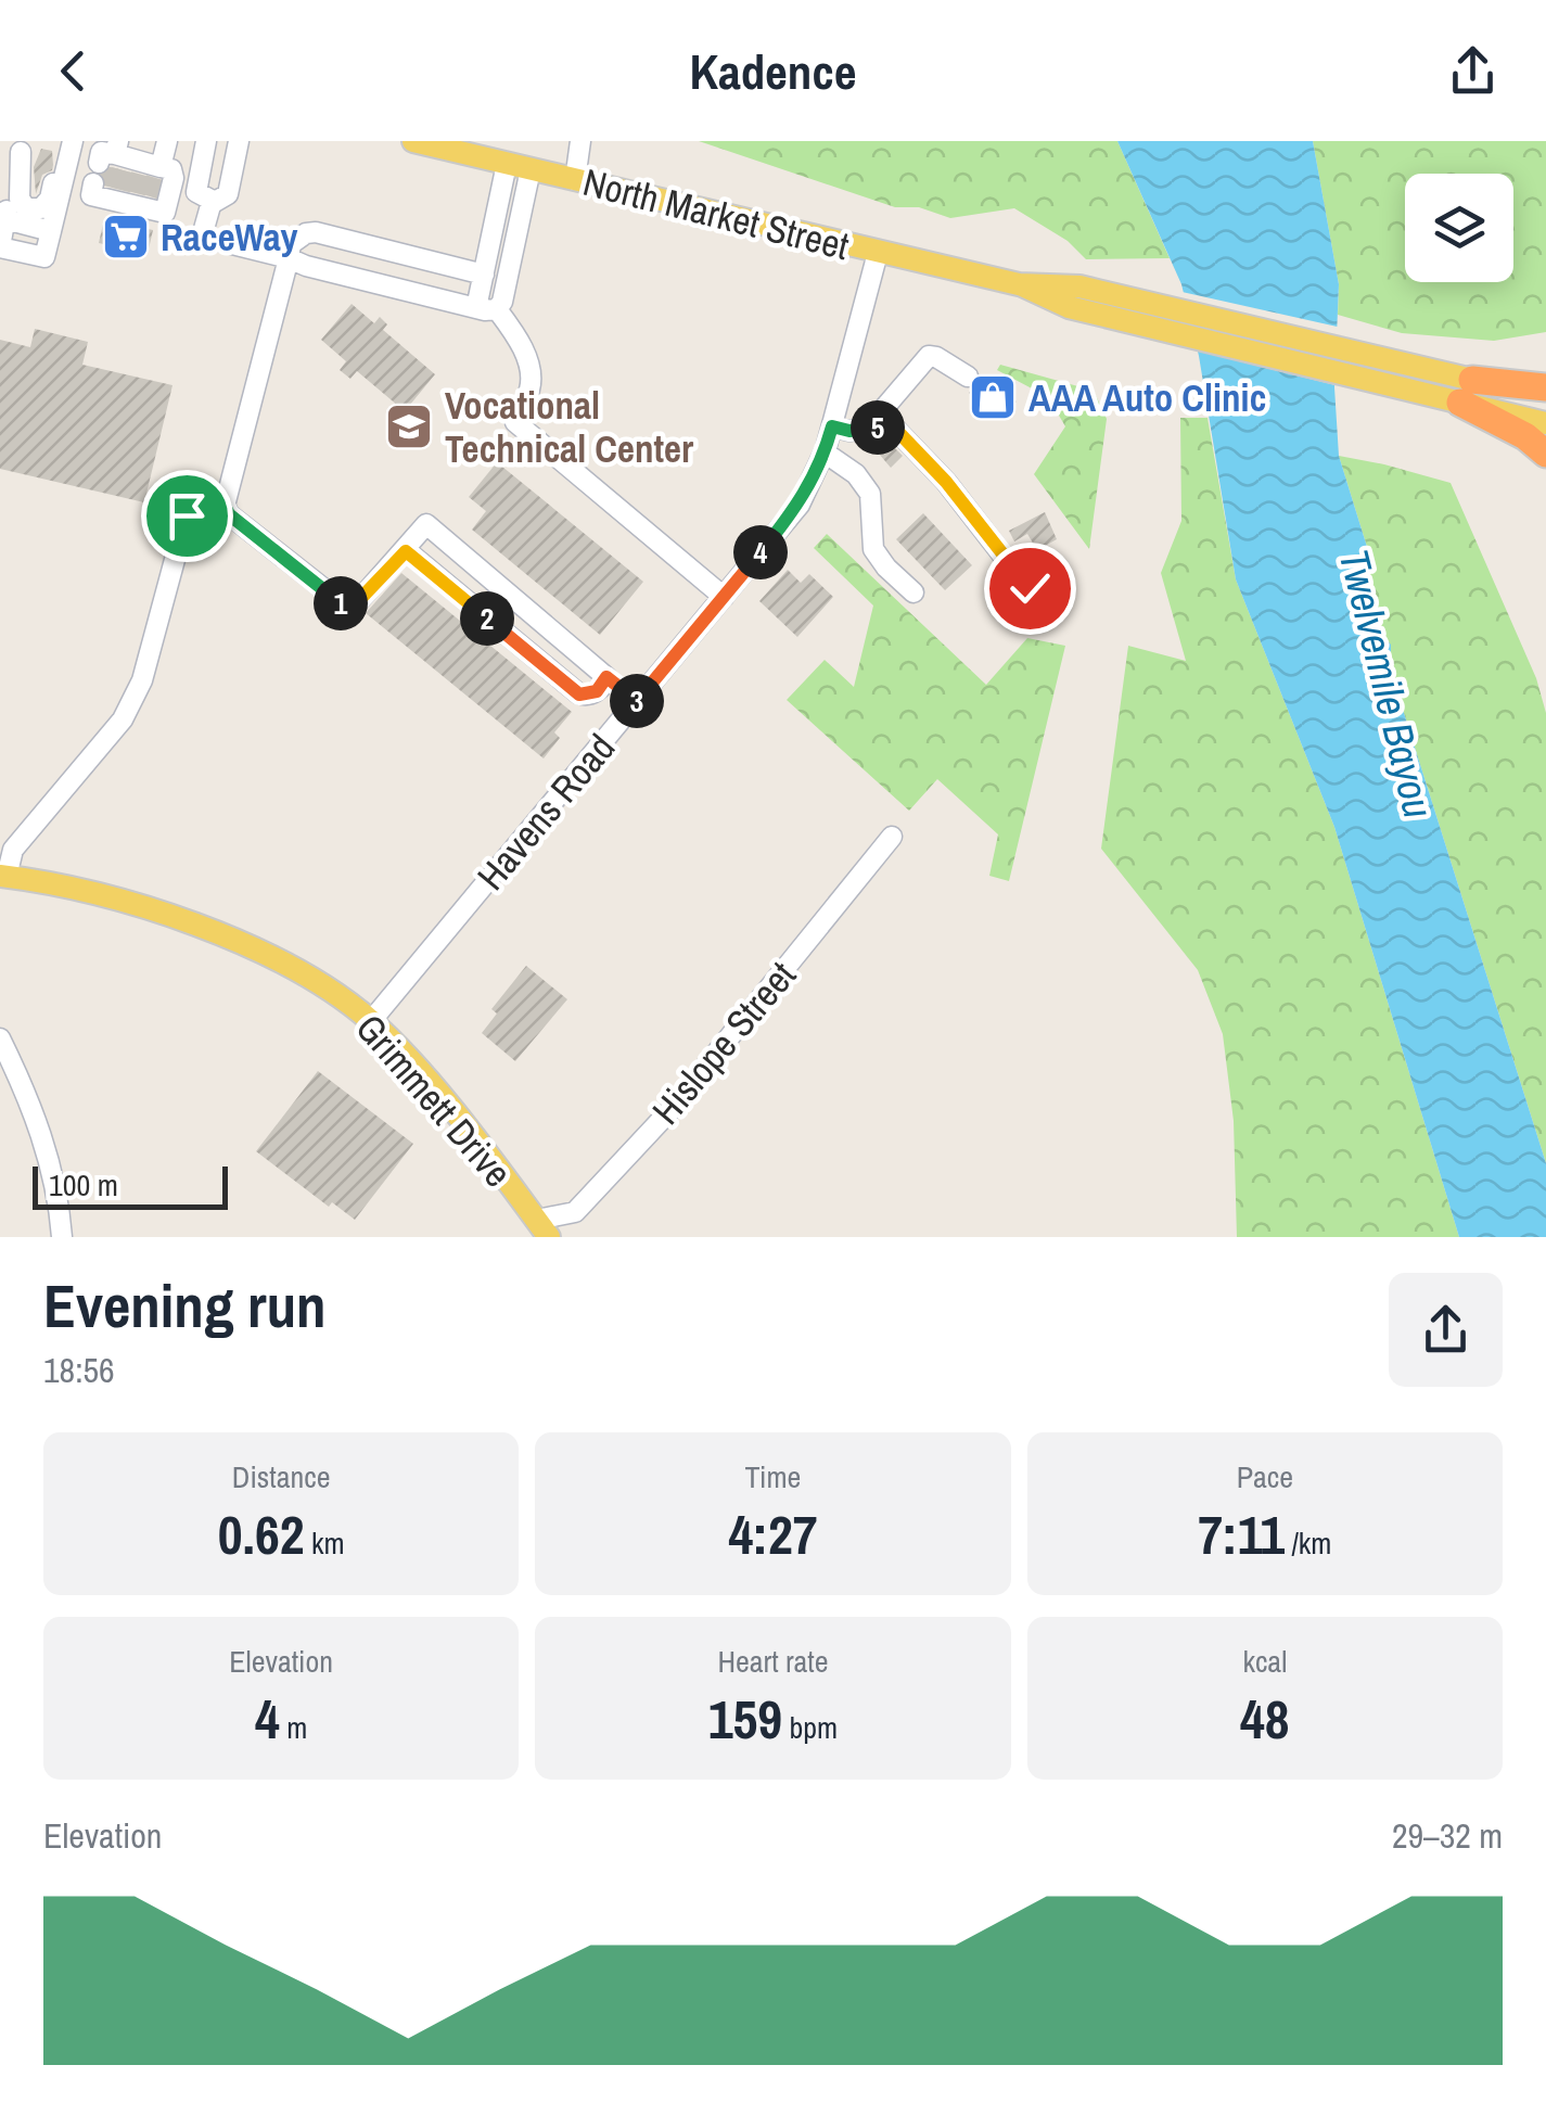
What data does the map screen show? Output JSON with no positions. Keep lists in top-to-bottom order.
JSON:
{
  "streets": {
    "main road": ["North Market Street", "Grimmett Drive"],
    "street": ["Havens Road", "Hislope Street"]
  },
  "crossings": [
    ["North Market Street", "Havens Road"],
    ["Havens Road", "Grimmett Drive"],
    ["Hislope Street", "Grimmett Drive"]
  ],
  "water": ["Twelvemile Bayou"],
  "places": {
    "supermarket": ["RaceWay"],
    "shop": ["AAA Auto Clinic"],
    "school or university": ["Vocational Technical Center"]
  },
  "scale_bar": "100 m",
  "page": {
    "header": "Kadence",
    "pins": [
      "5",
      "4",
      "1",
      "2",
      "3"
    ],
    "scale": "100 m",
    "heading": ["Evening run", "18:56"],
    "stats": [
      ["Distance", "0.62 km"],
      ["Time", "4:27"],
      ["Pace", "7:11 /km"],
      ["Elevation", "4 m"],
      ["Heart rate", "159 bpm"],
      ["kcal", "48"]
    ],
    "chart": ["Elevation", "29–32 m"]
  }
}
